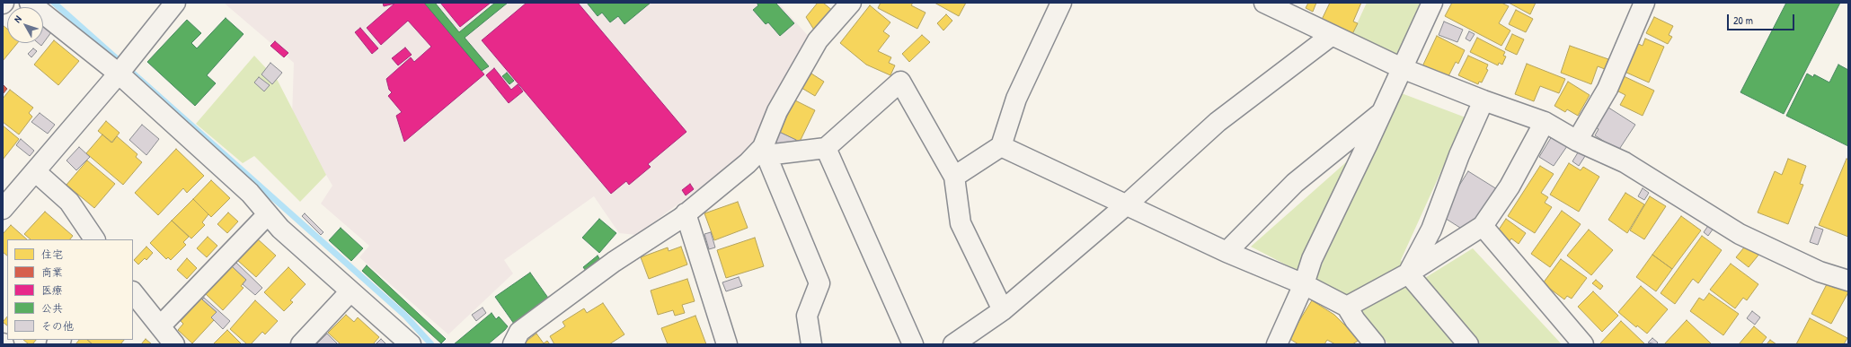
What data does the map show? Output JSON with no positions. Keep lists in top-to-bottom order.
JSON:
{
  "legend": [
    "住宅",
    "商業",
    "医療",
    "公共",
    "その他"
  ],
  "scale_bar": "20 m",
  "north": "top left"
}
